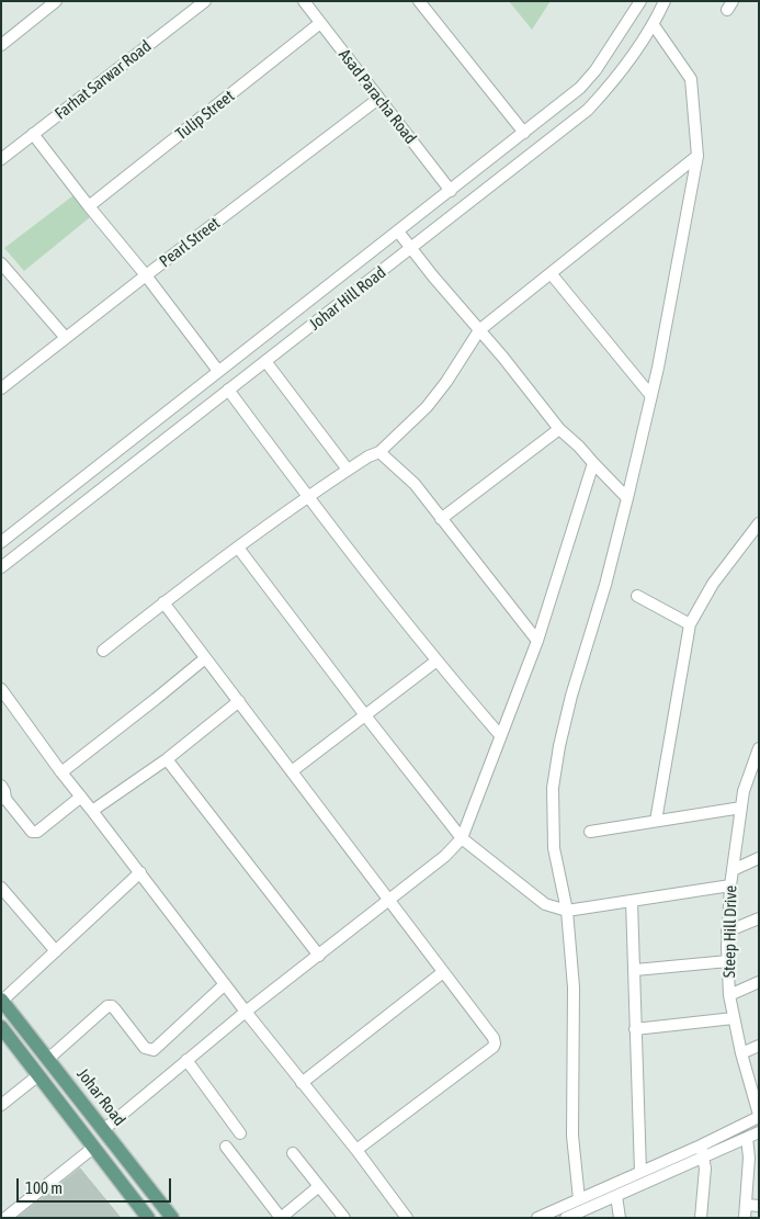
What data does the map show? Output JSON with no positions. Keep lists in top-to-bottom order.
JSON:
{
  "streets": {
    "main road": ["Johar Road"],
    "street": [
      "Farhat Sarwar Road",
      "Asad Paracha Road",
      "Tulip Street",
      "Pearl Street",
      "Johar Hill Road",
      "Steep Hill Drive"
    ]
  },
  "crossings": [
    ["Asad Paracha Road", "Tulip Street"],
    ["Asad Paracha Road", "Pearl Street"],
    ["Asad Paracha Road", "Johar Hill Road"]
  ],
  "scale_bar": "100 m"
}
